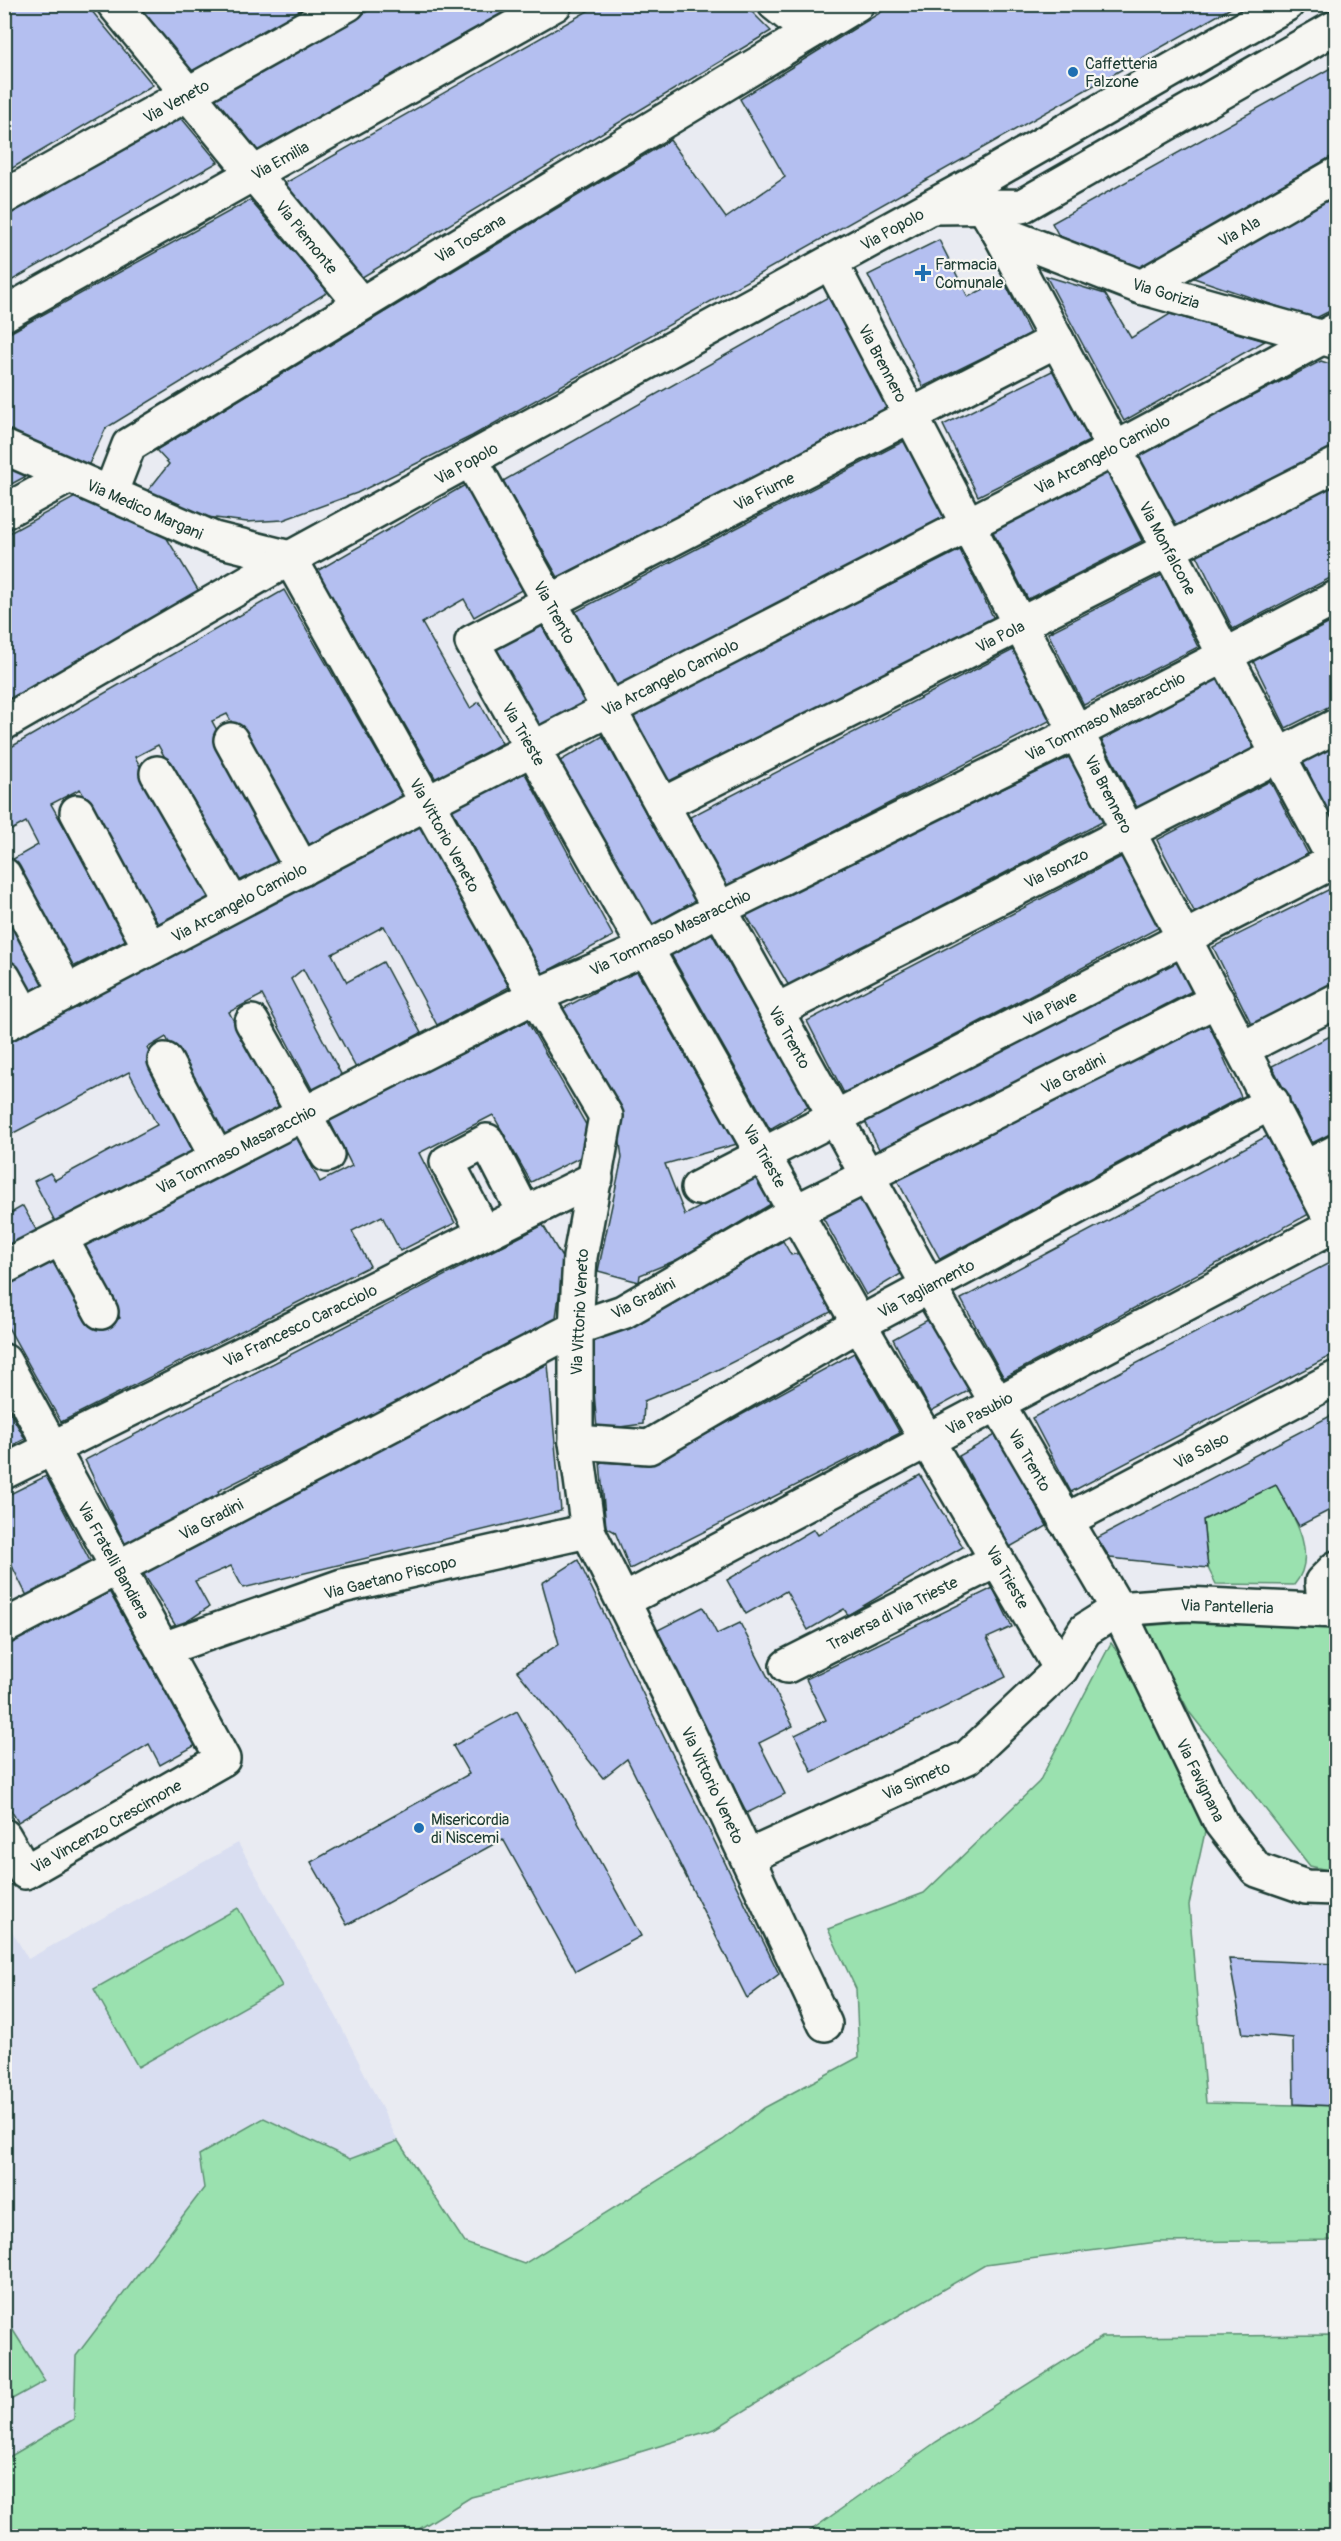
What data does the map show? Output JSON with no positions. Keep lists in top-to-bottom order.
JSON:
{
  "streets": {
    "street": [
      "Via Veneto",
      "Via Emilia",
      "Via Popolo",
      "Via Ala",
      "Via Piemonte",
      "Via Toscana",
      "Via Gorizia",
      "Via Brennero",
      "Via Arcangelo Camiolo",
      "Via Fiume",
      "Via Medico Margani",
      "Via Monfalcone",
      "Via Trento",
      "Via Pola",
      "Via Tommaso Masaracchio",
      "Via Trieste",
      "Via Vittorio Veneto",
      "Via Isonzo",
      "Via Piave",
      "Via Gradini",
      "Via Tagliamento",
      "Via Francesco Caracciolo",
      "Via Pasubio",
      "Via Salso",
      "Via Fratelli Bandiera",
      "Via Gaetano Piscopo",
      "Via Pantelleria",
      "Traversa di Via Trieste",
      "Via Simeto",
      "Via Favignana",
      "Via Vincenzo Crescimone"
    ]
  },
  "crossings": [
    ["Via Veneto", "Via Piemonte"],
    ["Via Emilia", "Via Piemonte"],
    ["Via Popolo", "Via Gorizia"],
    ["Via Popolo", "Via Brennero"],
    ["Via Popolo", "Via Medico Margani"],
    ["Via Popolo", "Via Monfalcone"],
    ["Via Popolo", "Via Trento"],
    ["Via Popolo", "Via Vittorio Veneto"],
    ["Via Ala", "Via Gorizia"],
    ["Via Piemonte", "Via Toscana"],
    ["Via Toscana", "Via Medico Margani"],
    ["Via Gorizia", "Via Arcangelo Camiolo"],
    ["Via Gorizia", "Via Monfalcone"],
    ["Via Brennero", "Via Arcangelo Camiolo"],
    ["Via Brennero", "Via Fiume"],
    ["Via Brennero", "Via Pola"],
    ["Via Brennero", "Via Tommaso Masaracchio"],
    ["Via Brennero", "Via Isonzo"],
    ["Via Brennero", "Via Piave"],
    ["Via Brennero", "Via Gradini"],
    ["Via Brennero", "Via Tagliamento"],
    ["Via Brennero", "Via Pasubio"],
    ["Via Arcangelo Camiolo", "Via Monfalcone"],
    ["Via Arcangelo Camiolo", "Via Trento"],
    ["Via Arcangelo Camiolo", "Via Trieste"],
    ["Via Arcangelo Camiolo", "Via Vittorio Veneto"],
    ["Via Fiume", "Via Monfalcone"],
    ["Via Fiume", "Via Trento"],
    ["Via Fiume", "Via Trieste"],
    ["Via Medico Margani", "Via Vittorio Veneto"],
    ["Via Monfalcone", "Via Pola"],
    ["Via Monfalcone", "Via Tommaso Masaracchio"],
    ["Via Monfalcone", "Via Isonzo"],
    ["Via Monfalcone", "Via Piave"],
    ["Via Trento", "Via Pola"],
    ["Via Trento", "Via Tommaso Masaracchio"],
    ["Via Trento", "Via Isonzo"],
    ["Via Trento", "Via Piave"],
    ["Via Trento", "Via Gradini"],
    ["Via Trento", "Via Tagliamento"],
    ["Via Trento", "Via Pasubio"],
    ["Via Trento", "Via Salso"],
    ["Via Trento", "Via Pantelleria"],
    ["Via Trento", "Via Simeto"],
    ["Via Trento", "Via Favignana"],
    ["Via Tommaso Masaracchio", "Via Trieste"],
    ["Via Tommaso Masaracchio", "Via Vittorio Veneto"],
    ["Via Trieste", "Via Piave"],
    ["Via Trieste", "Via Gradini"],
    ["Via Trieste", "Via Tagliamento"],
    ["Via Trieste", "Via Pasubio"],
    ["Via Trieste", "Traversa di Via Trieste"],
    ["Via Trieste", "Via Simeto"],
    ["Via Vittorio Veneto", "Via Gradini"],
    ["Via Vittorio Veneto", "Via Tagliamento"],
    ["Via Vittorio Veneto", "Via Francesco Caracciolo"],
    ["Via Vittorio Veneto", "Via Pasubio"],
    ["Via Vittorio Veneto", "Via Gaetano Piscopo"],
    ["Via Vittorio Veneto", "Via Simeto"],
    ["Via Gradini", "Via Fratelli Bandiera"],
    ["Via Francesco Caracciolo", "Via Fratelli Bandiera"],
    ["Via Fratelli Bandiera", "Via Gaetano Piscopo"],
    ["Via Fratelli Bandiera", "Via Vincenzo Crescimone"],
    ["Via Pantelleria", "Via Simeto"],
    ["Via Pantelleria", "Via Favignana"],
    ["Via Simeto", "Via Favignana"]
  ],
  "places": {
    "other": ["Caffetteria Falzone", "Misericordia di Niscemi"],
    "health": ["Farmacia Comunale"]
  }
}
